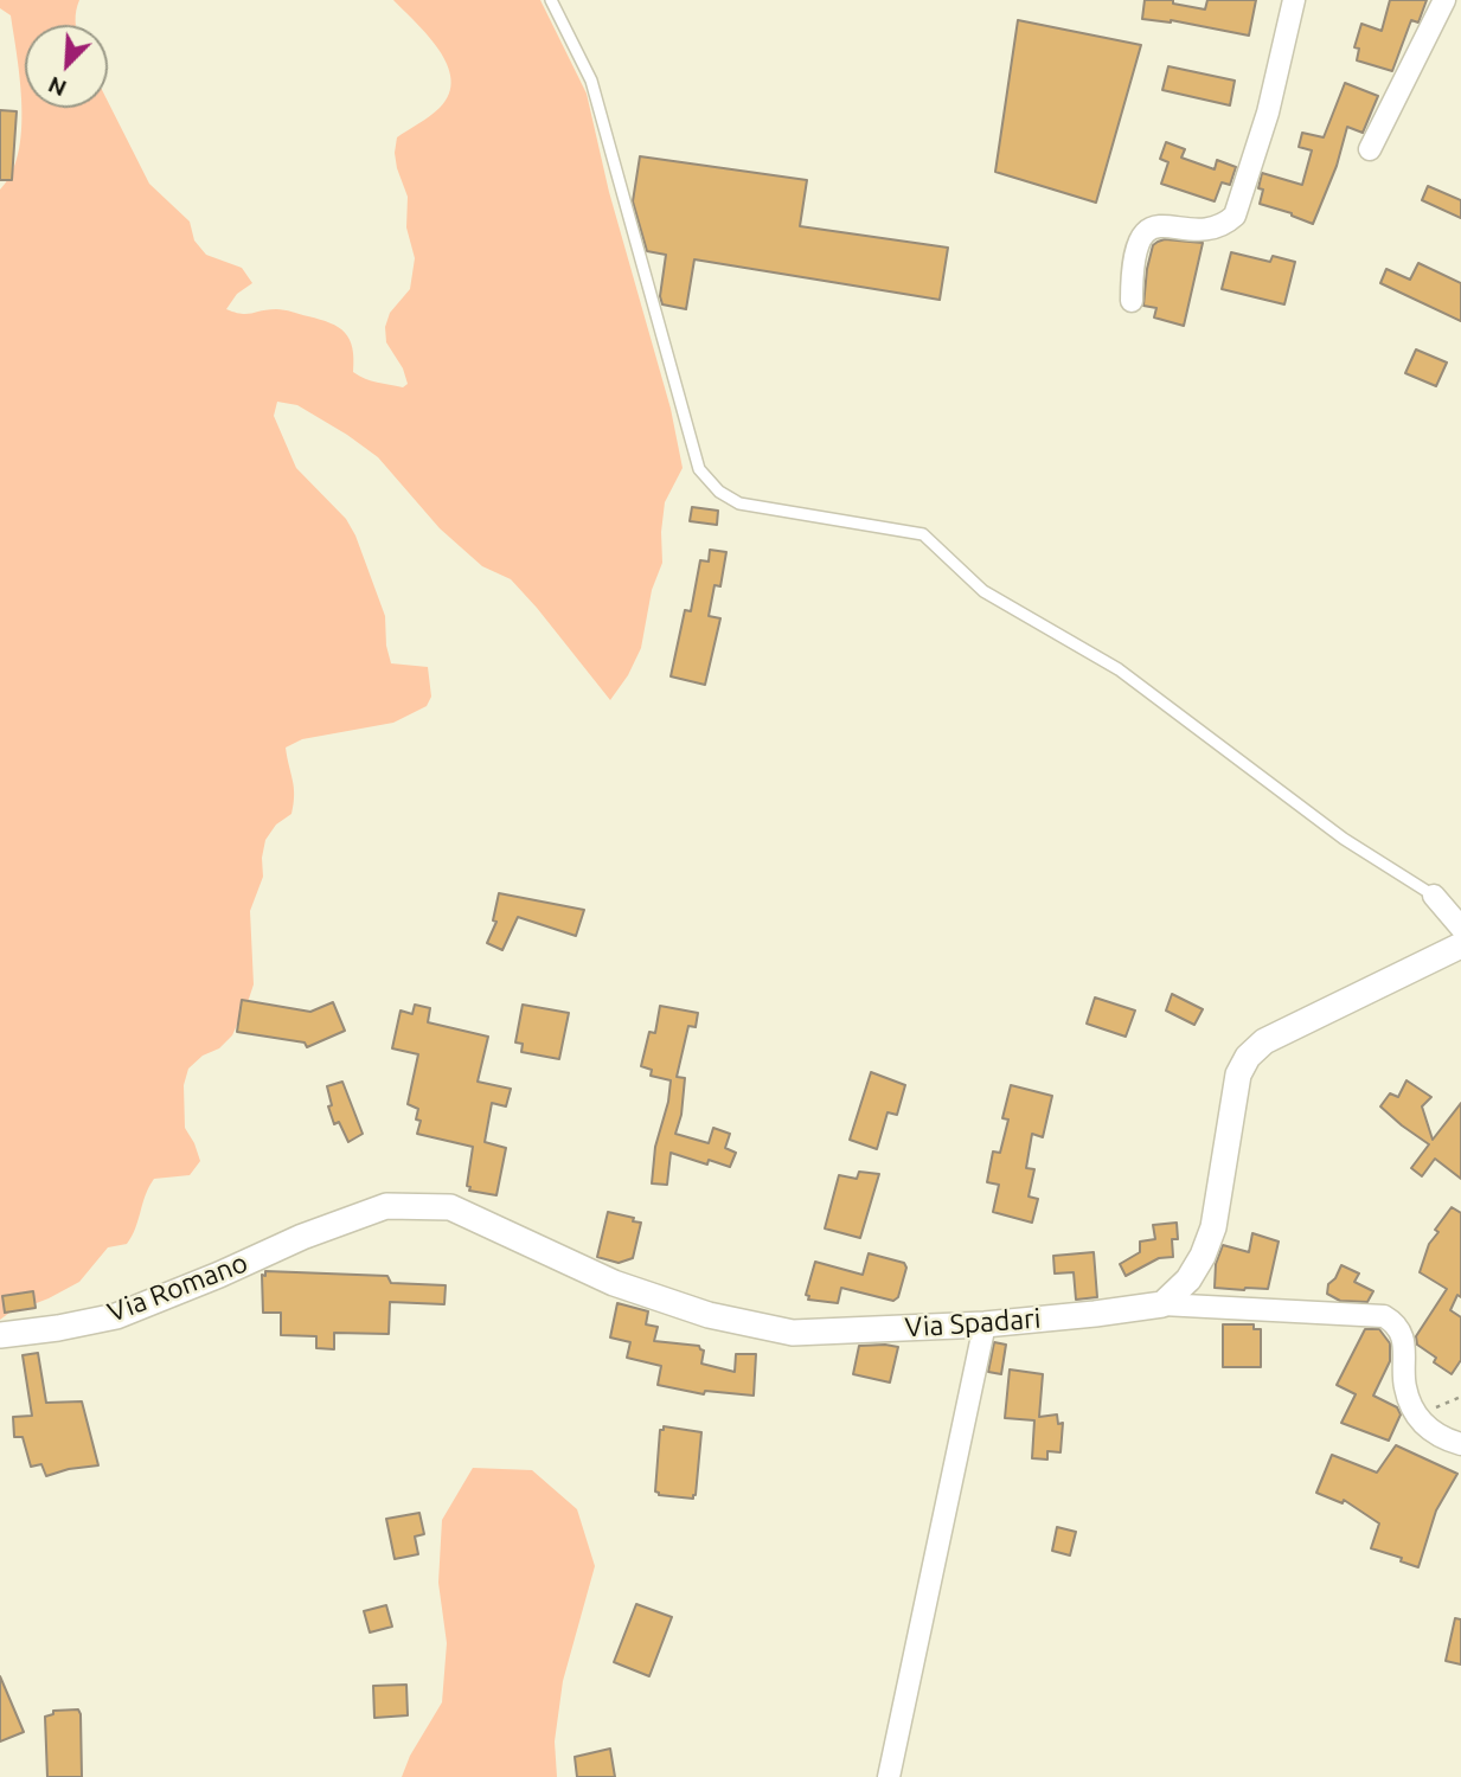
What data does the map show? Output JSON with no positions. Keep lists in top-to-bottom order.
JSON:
{
  "streets": {
    "street": ["Via Romano", "Via Spadari"]
  },
  "crossings": [
    ["Via Romano", "Via Spadari"]
  ],
  "north": "bottom left"
}
